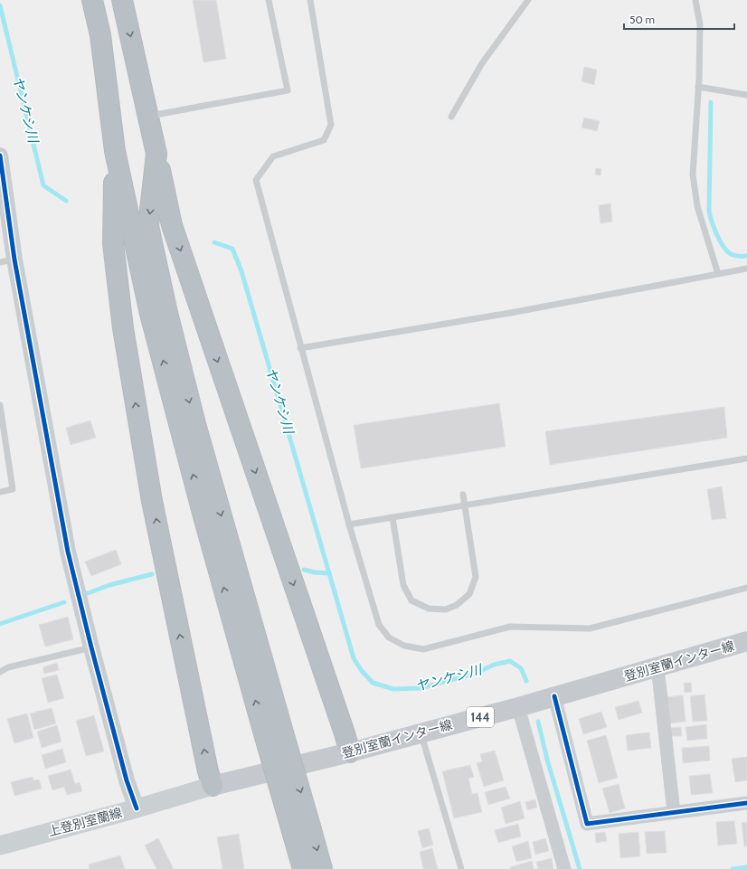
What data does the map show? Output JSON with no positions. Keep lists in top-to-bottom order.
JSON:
{
  "streets": {
    "main road": ["登別室蘭インター線", "144", "上登別室蘭線"]
  },
  "crossings": [
    ["登別室蘭インター線", "上登別室蘭線"]
  ],
  "water": ["ヤンケシ川"],
  "scale_bar": "50 m"
}
